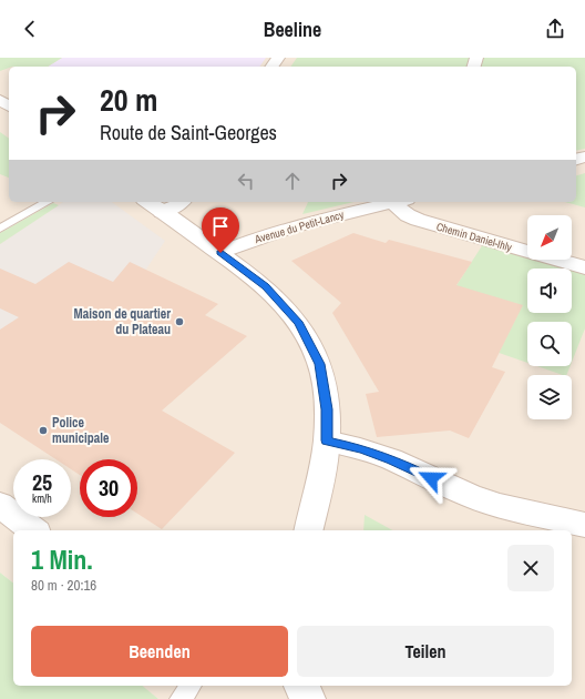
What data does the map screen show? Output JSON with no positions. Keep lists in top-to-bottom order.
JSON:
{
  "streets": {
    "street": ["Avenue du Petit-Lancy", "Chemin Daniel-Ihly"]
  },
  "places": ["Maison de quartier du Plateau", "Police municipale"],
  "north": "bottom left",
  "page": {
    "header": "Beeline",
    "turn": ["20 m", "Route de Saint-Georges"],
    "speed": "25 km/h",
    "limit": "30",
    "heading": ["1 Min.", "80 m · 20:16"],
    "buttons": ["Beenden", "Teilen"]
  }
}
